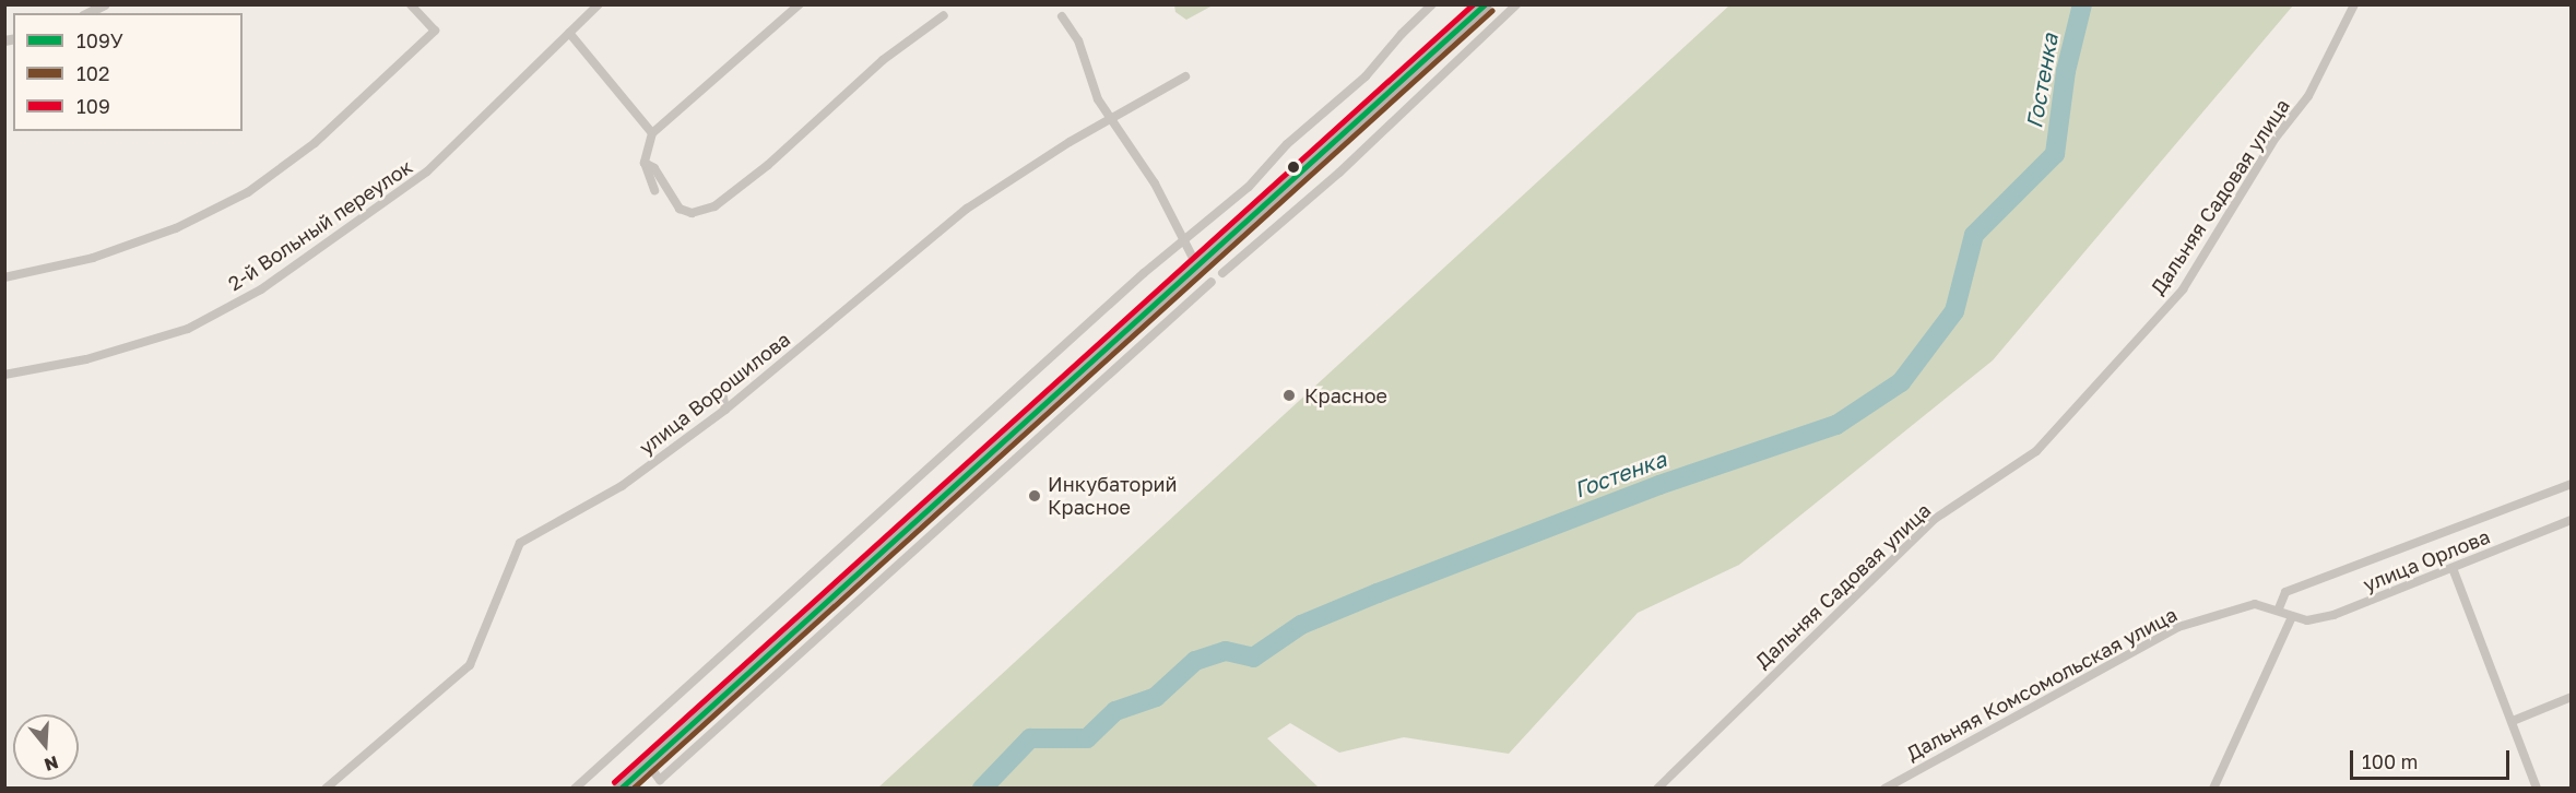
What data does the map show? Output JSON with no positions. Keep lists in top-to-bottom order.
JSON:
{
  "streets": {
    "street": [
      "Дальняя Садовая улица",
      "2-й Вольный переулок",
      "улица Ворошилова",
      "улица Орлова",
      "Дальняя Комсомольская улица"
    ]
  },
  "water": ["Гостенка"],
  "places": ["Красное", "Инкубаторий Красное"],
  "lines": ["transit line 109У", "transit line 109", "transit line 102"],
  "legend": ["109У", "102", "109"],
  "scale_bar": "100 m",
  "north": "bottom"
}
